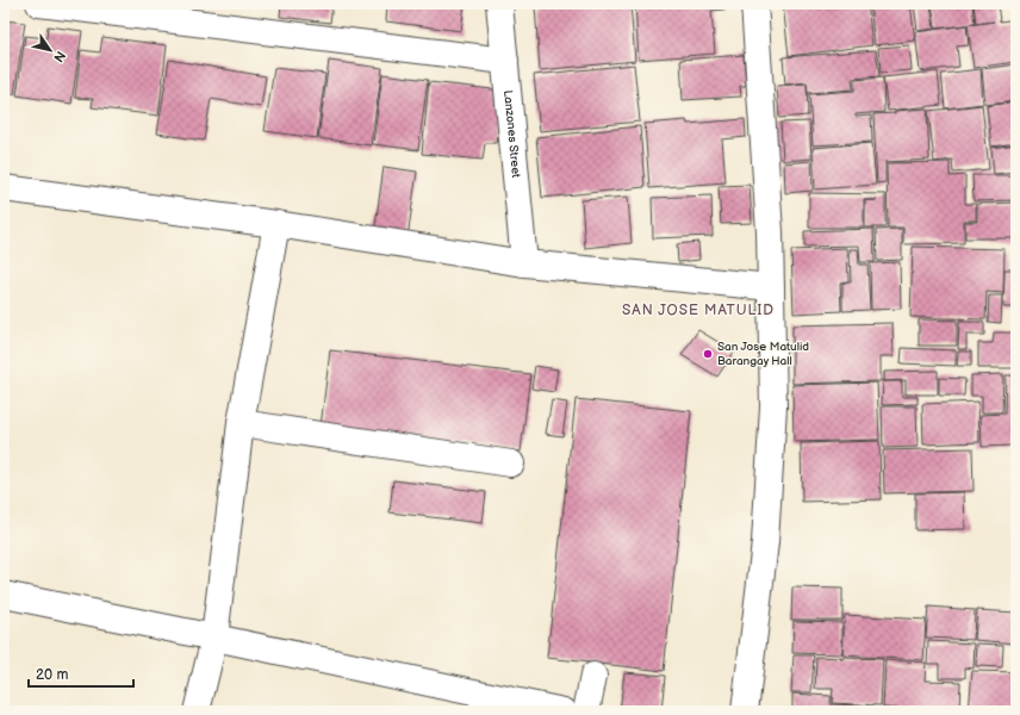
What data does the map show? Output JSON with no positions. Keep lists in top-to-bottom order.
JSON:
{
  "streets": {
    "street": ["Lanzones Street"]
  },
  "districts": ["SAN JOSE MATULID"],
  "places": ["San Jose Matulid Barangay Hall"],
  "scale_bar": "20 m",
  "north": "bottom right"
}
